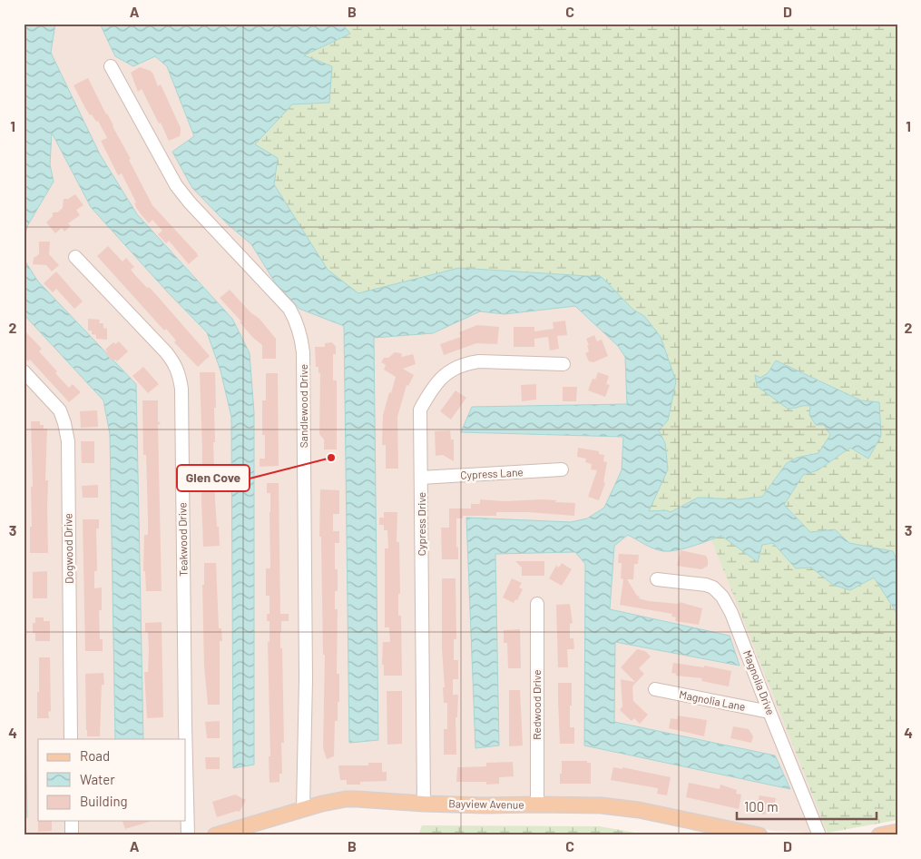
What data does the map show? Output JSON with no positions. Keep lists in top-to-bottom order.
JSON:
{
  "streets": {
    "main road": ["Bayview Avenue"],
    "street": [
      "Sandlewood Drive",
      "Cypress Lane",
      "Cypress Drive",
      "Teakwood Drive",
      "Dogwood Drive",
      "Magnolia Drive",
      "Magnolia Lane",
      "Redwood Drive"
    ]
  },
  "crossings": [
    ["Sandlewood Drive", "Bayview Avenue"],
    ["Cypress Lane", "Cypress Drive"],
    ["Cypress Drive", "Bayview Avenue"],
    ["Magnolia Drive", "Magnolia Lane"],
    ["Redwood Drive", "Bayview Avenue"]
  ],
  "places": ["Glen Cove"],
  "legend": ["Road", "Water", "Building"],
  "scale_bar": "100 m",
  "grid": {
    "columns": [
      "A",
      "B",
      "C",
      "D"
    ],
    "rows": [
      "1",
      "2",
      "3",
      "4"
    ]
  }
}
